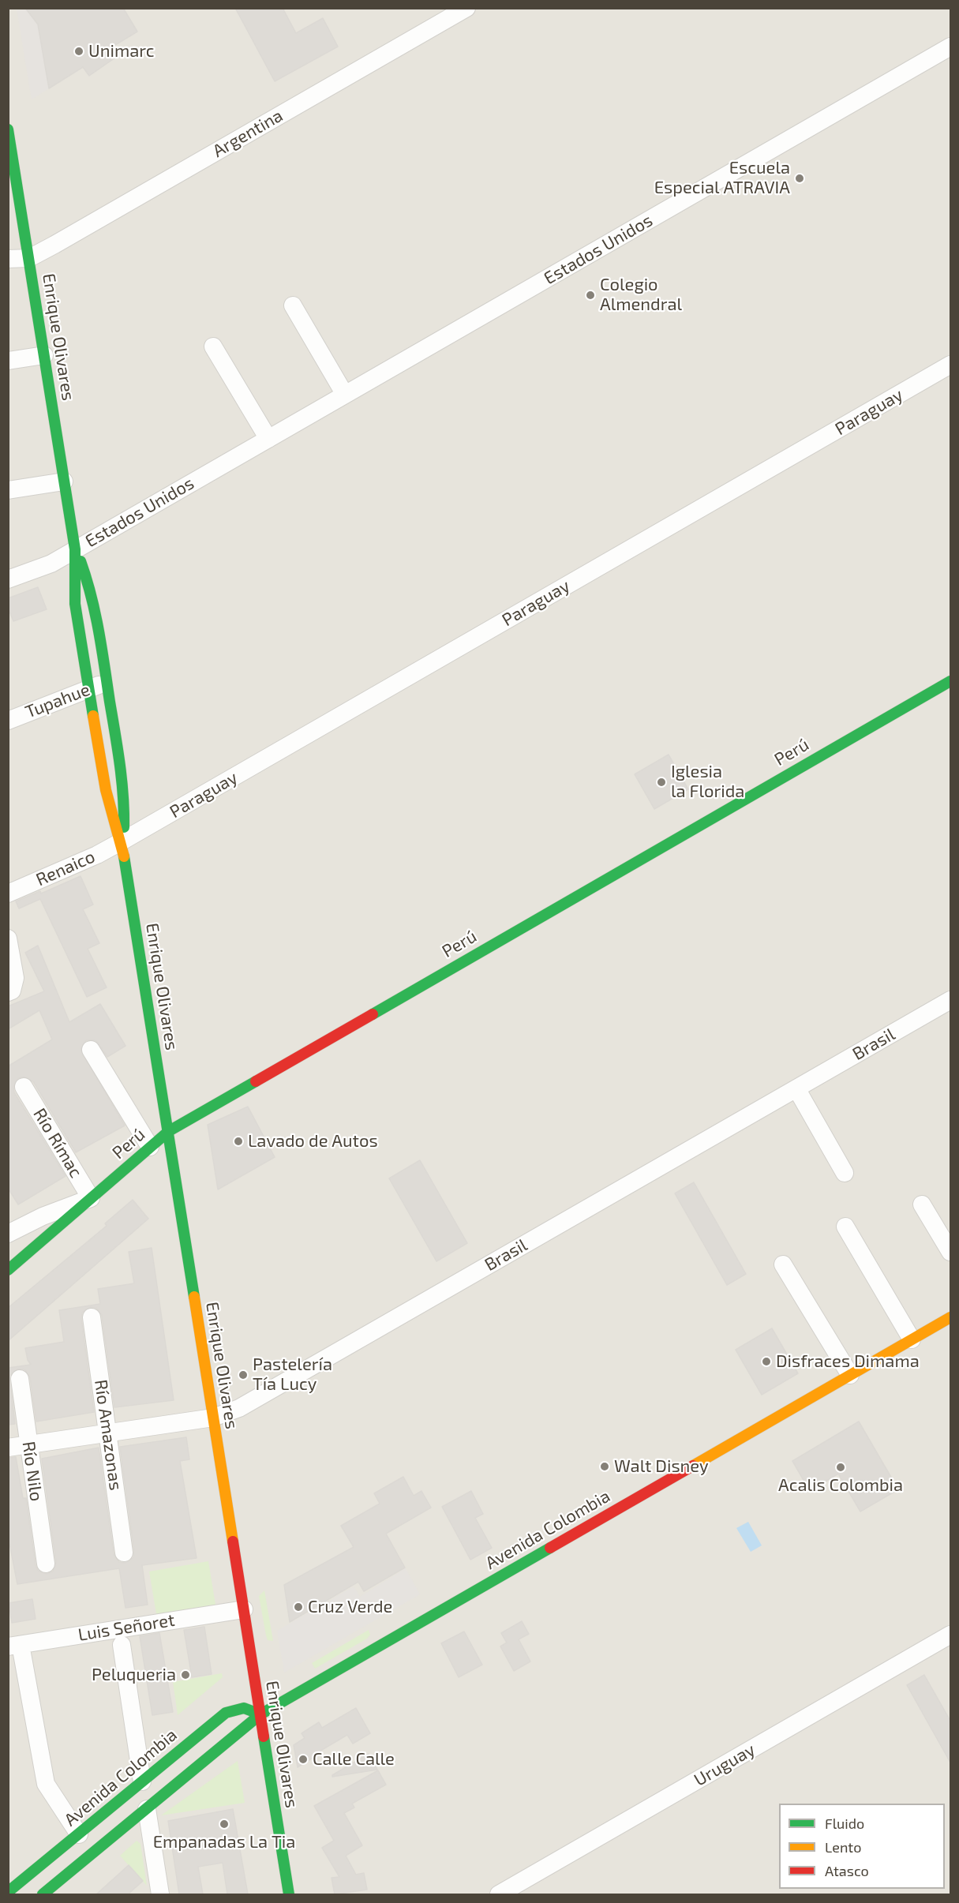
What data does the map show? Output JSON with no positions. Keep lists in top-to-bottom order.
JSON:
{
  "streets": {
    "main road": ["Enrique Olivares", "Perú", "Avenida Colombia"],
    "street": [
      "Argentina",
      "Estados Unidos",
      "Paraguay",
      "Tupahue",
      "Renaico",
      "Brasil",
      "Río Rímac",
      "Río Amazonas",
      "Río Nilo",
      "Luis Señoret",
      "Uruguay"
    ]
  },
  "crossings": [
    ["Argentina", "Enrique Olivares"],
    ["Estados Unidos", "Enrique Olivares"],
    ["Enrique Olivares", "Paraguay"],
    ["Enrique Olivares", "Tupahue"],
    ["Enrique Olivares", "Perú"],
    ["Enrique Olivares", "Renaico"],
    ["Enrique Olivares", "Brasil"],
    ["Enrique Olivares", "Avenida Colombia"],
    ["Enrique Olivares", "Luis Señoret"],
    ["Paraguay", "Renaico"],
    ["Perú", "Río Rímac"],
    ["Brasil", "Río Amazonas"],
    ["Brasil", "Río Nilo"]
  ],
  "places": [
    "Unimarc",
    "Escuela Especial ATRAVIA",
    "Colegio Almendral",
    "Iglesia la Florida",
    "Lavado de Autos",
    "Disfraces Dimama",
    "Pastelería Tía Lucy",
    "Walt Disney",
    "Acalis Colombia",
    "Cruz Verde",
    "Peluqueria",
    "Calle Calle",
    "Empanadas La Tia"
  ],
  "legend": ["Fluido", "Lento", "Atasco"]
}
